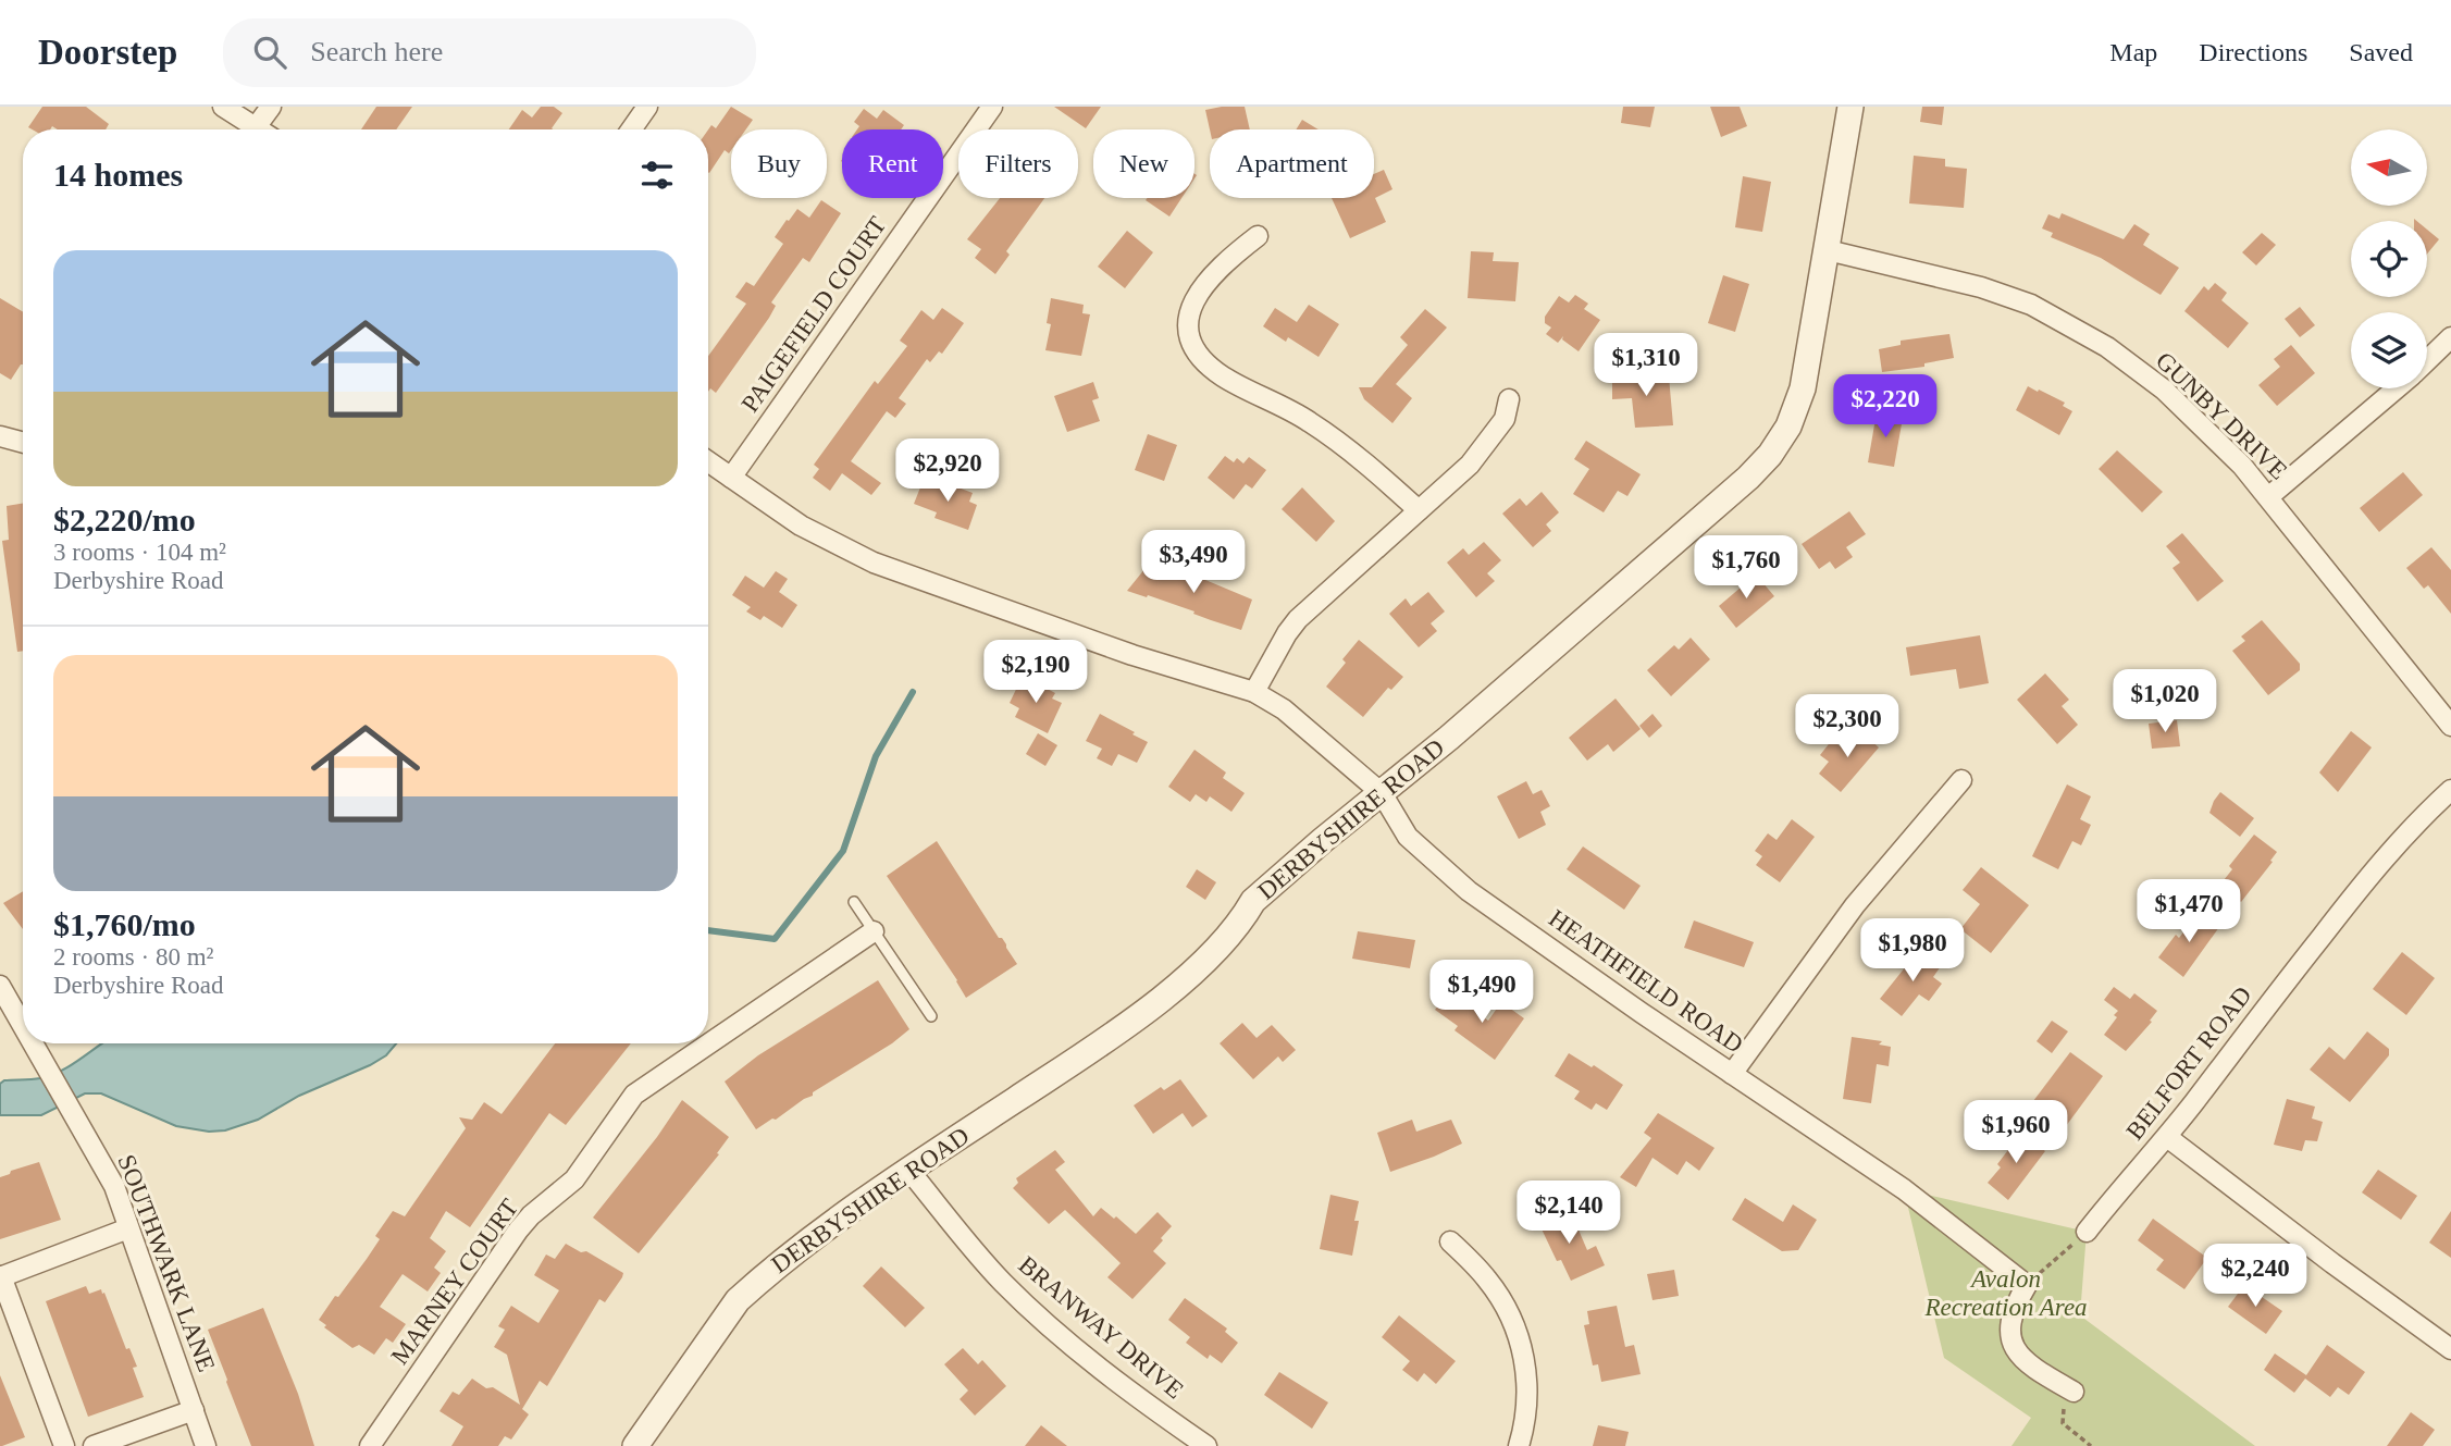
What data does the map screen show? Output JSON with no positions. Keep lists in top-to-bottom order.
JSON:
{
  "streets": {
    "street": [
      "PAIGEFIELD COURT",
      "GUNBY DRIVE",
      "DERBYSHIRE ROAD",
      "HEATHFIELD ROAD",
      "BELFORT ROAD",
      "SOUTHWARK LANE",
      "MARNEY COURT",
      "BRANWAY DRIVE"
    ]
  },
  "crossings": [
    ["PAIGEFIELD COURT", "HEATHFIELD ROAD"],
    ["GUNBY DRIVE", "DERBYSHIRE ROAD"],
    ["DERBYSHIRE ROAD", "HEATHFIELD ROAD"],
    ["DERBYSHIRE ROAD", "BRANWAY DRIVE"]
  ],
  "parks": ["Avalon Recreation Area"],
  "north": "left",
  "page": {
    "header": "Doorstep",
    "search": "Search here",
    "nav": ["Map", "Directions", "Saved"],
    "chip": [
      "Buy",
      "Rent",
      "Filters",
      "New",
      "Apartment"
    ],
    "heading": "14 homes",
    "list": [
      {
        "name": "$2,220/mo",
        "note": "3 rooms · 104 m² · Derbyshire Road"
      },
      {
        "name": "$1,760/mo",
        "note": "2 rooms · 80 m² · Derbyshire Road"
      }
    ],
    "price": [
      "$1,310",
      "$2,220",
      "$2,920",
      "$3,490",
      "$1,760",
      "$2,190",
      "$1,020",
      "$2,300",
      "$1,470",
      "$1,980",
      "$1,490",
      "$1,960",
      "$2,140",
      "$2,240"
    ]
  }
}
